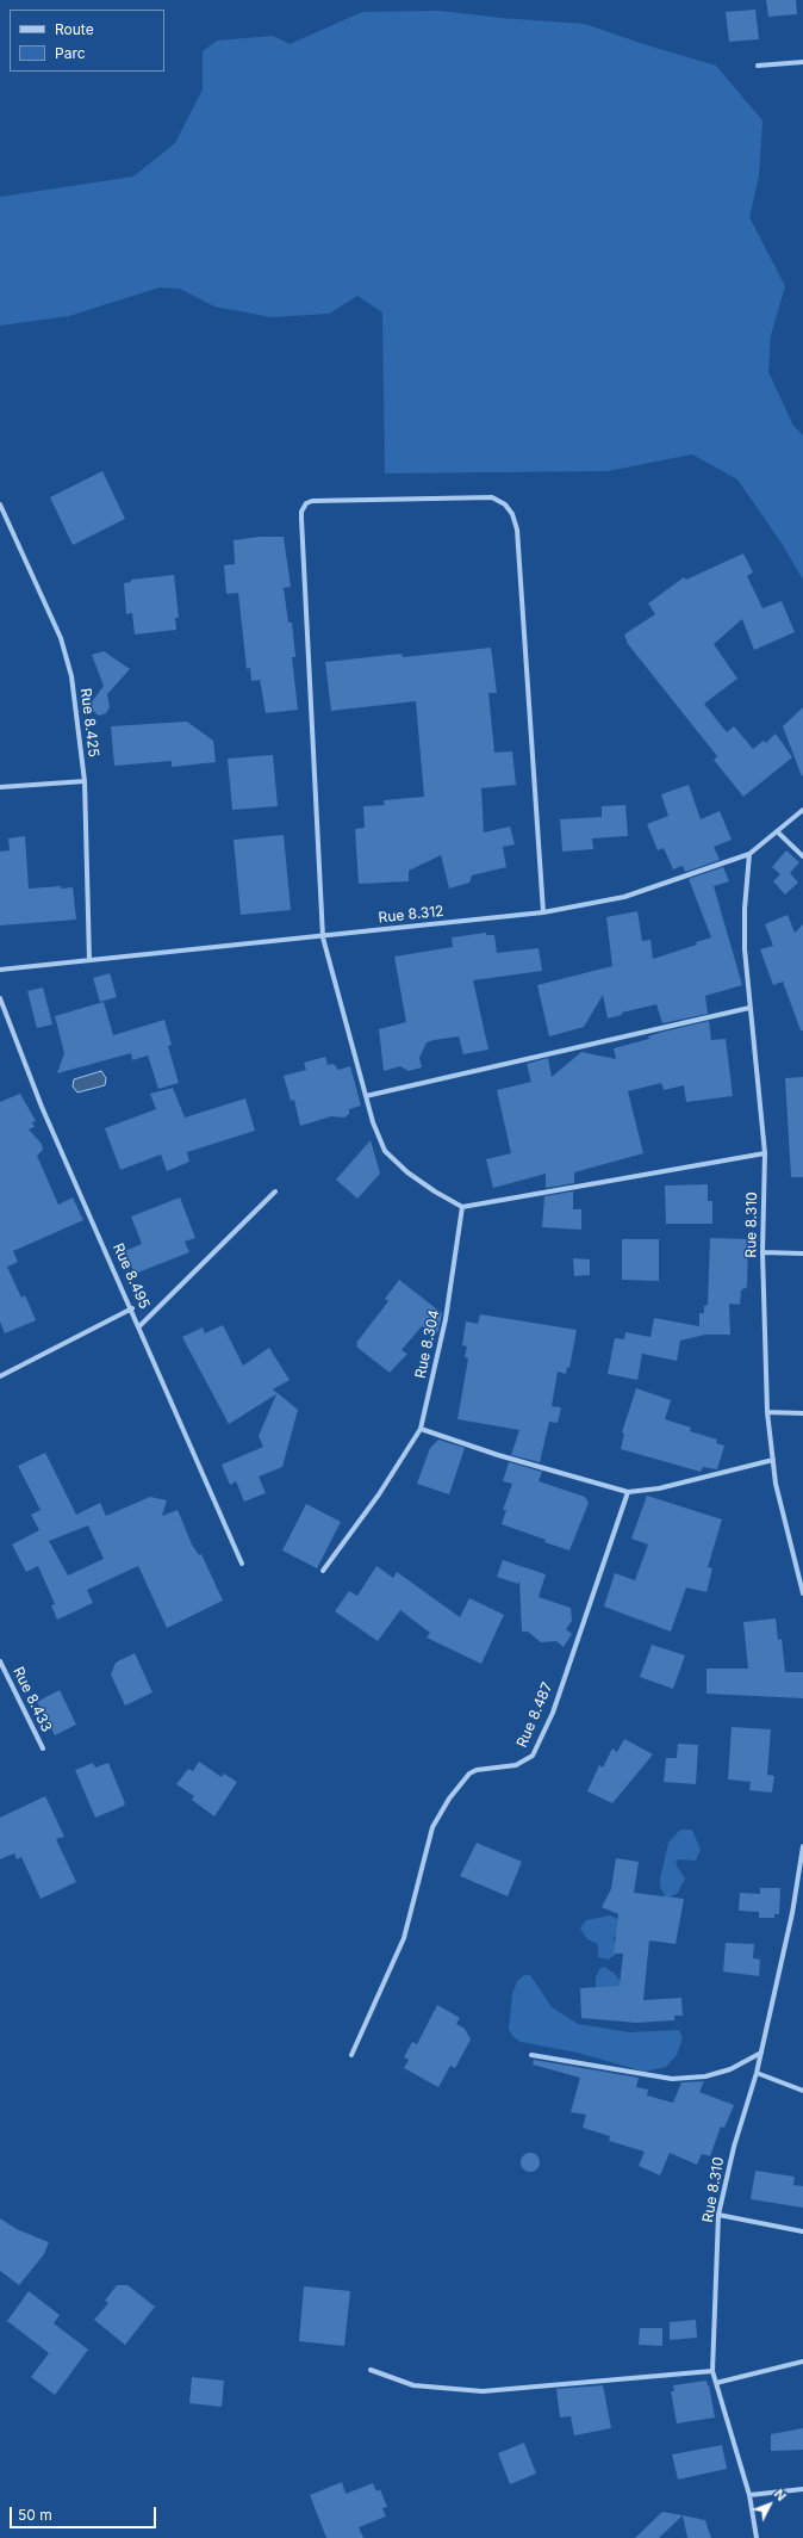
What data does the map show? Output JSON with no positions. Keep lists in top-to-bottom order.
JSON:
{
  "streets": {
    "street": [
      "Rue 8.425",
      "Rue 8.312",
      "Rue 8.310",
      "Rue 8.495",
      "Rue 8.304",
      "Rue 8.433",
      "Rue 8.487"
    ]
  },
  "crossings": [
    ["Rue 8.425", "Rue 8.312"],
    ["Rue 8.312", "Rue 8.310"]
  ],
  "legend": ["Route", "Parc"],
  "scale_bar": "50 m",
  "north": "top right"
}
